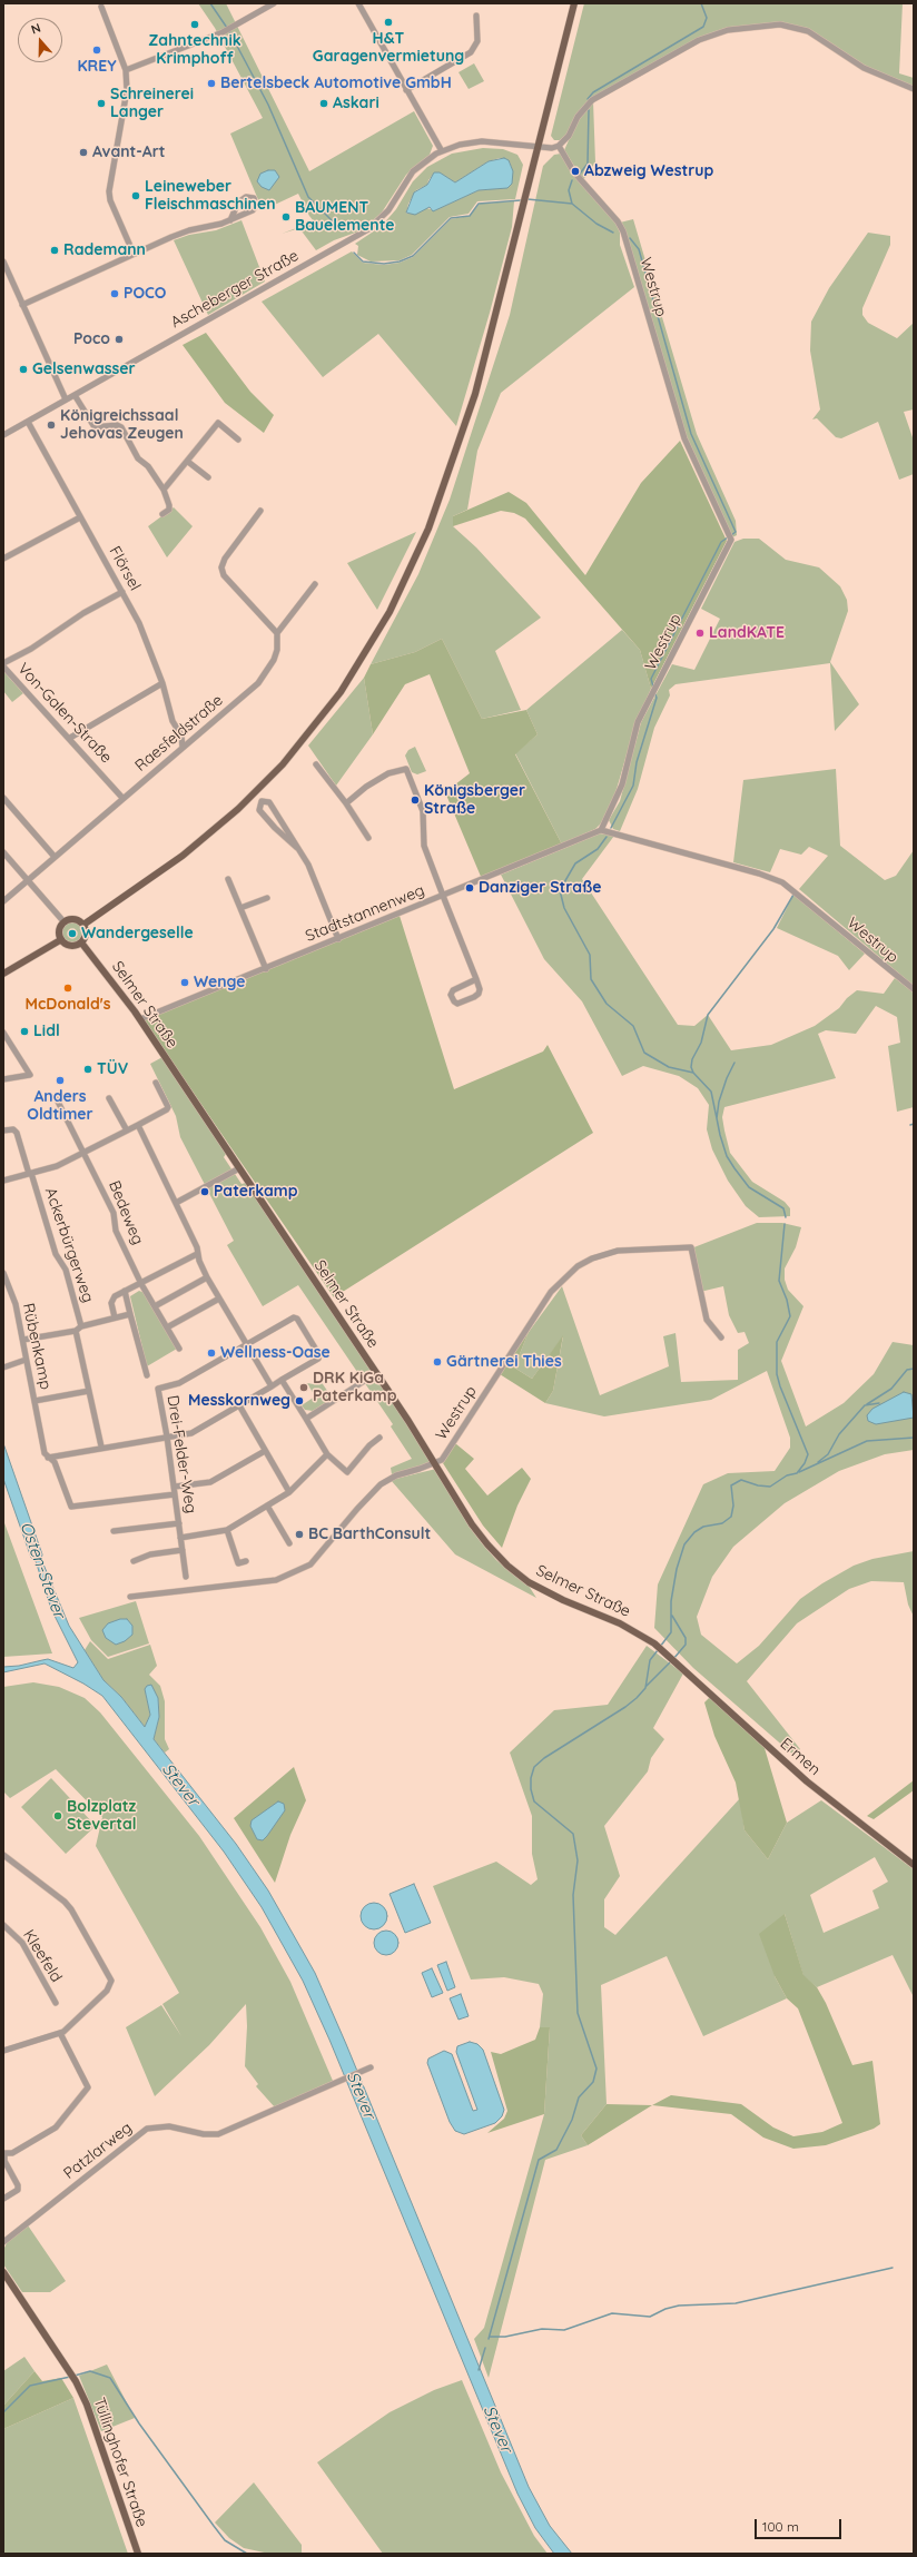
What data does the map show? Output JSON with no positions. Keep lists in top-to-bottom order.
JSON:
{
  "streets": {
    "main road": ["Selmer Straße", "Ermen", "Tüllinghofer Straße"],
    "street": [
      "Westrup",
      "Ascheberger Straße",
      "Flörsel",
      "Von-Galen-Straße",
      "Raesfeldstraße",
      "Stadtstannenweg",
      "Bedeweg",
      "Ackerbürgerweg",
      "Rübenkamp",
      "Drei-Felder-Weg",
      "Kleefeld",
      "Patzlarweg"
    ]
  },
  "crossings": [
    ["Westrup", "Stadtstannenweg"],
    ["Westrup", "Selmer Straße"],
    ["Ascheberger Straße", "Flörsel"],
    ["Flörsel", "Raesfeldstraße"],
    ["Von-Galen-Straße", "Raesfeldstraße"],
    ["Stadtstannenweg", "Selmer Straße"],
    ["Selmer Straße", "Ermen"],
    ["Rübenkamp", "Drei-Felder-Weg"]
  ],
  "water": ["Osten-Stever", "Stever"],
  "places": [
    "H&T Garagenvermietung",
    "Zahntechnik Krimphoff",
    "KREY",
    "Bertelsbeck Automotive GmbH",
    "Schreinerei Langer",
    "Askari",
    "Avant-Art",
    "Abzweig Westrup",
    "Leineweber Fleischmaschinen",
    "BAUMENT Bauelemente",
    "Rademann",
    "POCO",
    "Poco",
    "Gelsenwasser",
    "Königreichssaal Jehovas Zeugen",
    "LandKATE",
    "Königsberger Straße",
    "Danziger Straße",
    "Wandergeselle",
    "Wenge",
    "McDonald's",
    "Lidl",
    "TÜV",
    "Anders Oldtimer",
    "Paterkamp",
    "Wellness-Oase",
    "Gärtnerei Thies",
    "DRK KiGa Paterkamp",
    "Messkornweg",
    "BC BarthConsult",
    "Bolzplatz Stevertal"
  ],
  "scale_bar": "100 m",
  "north": "top"
}
